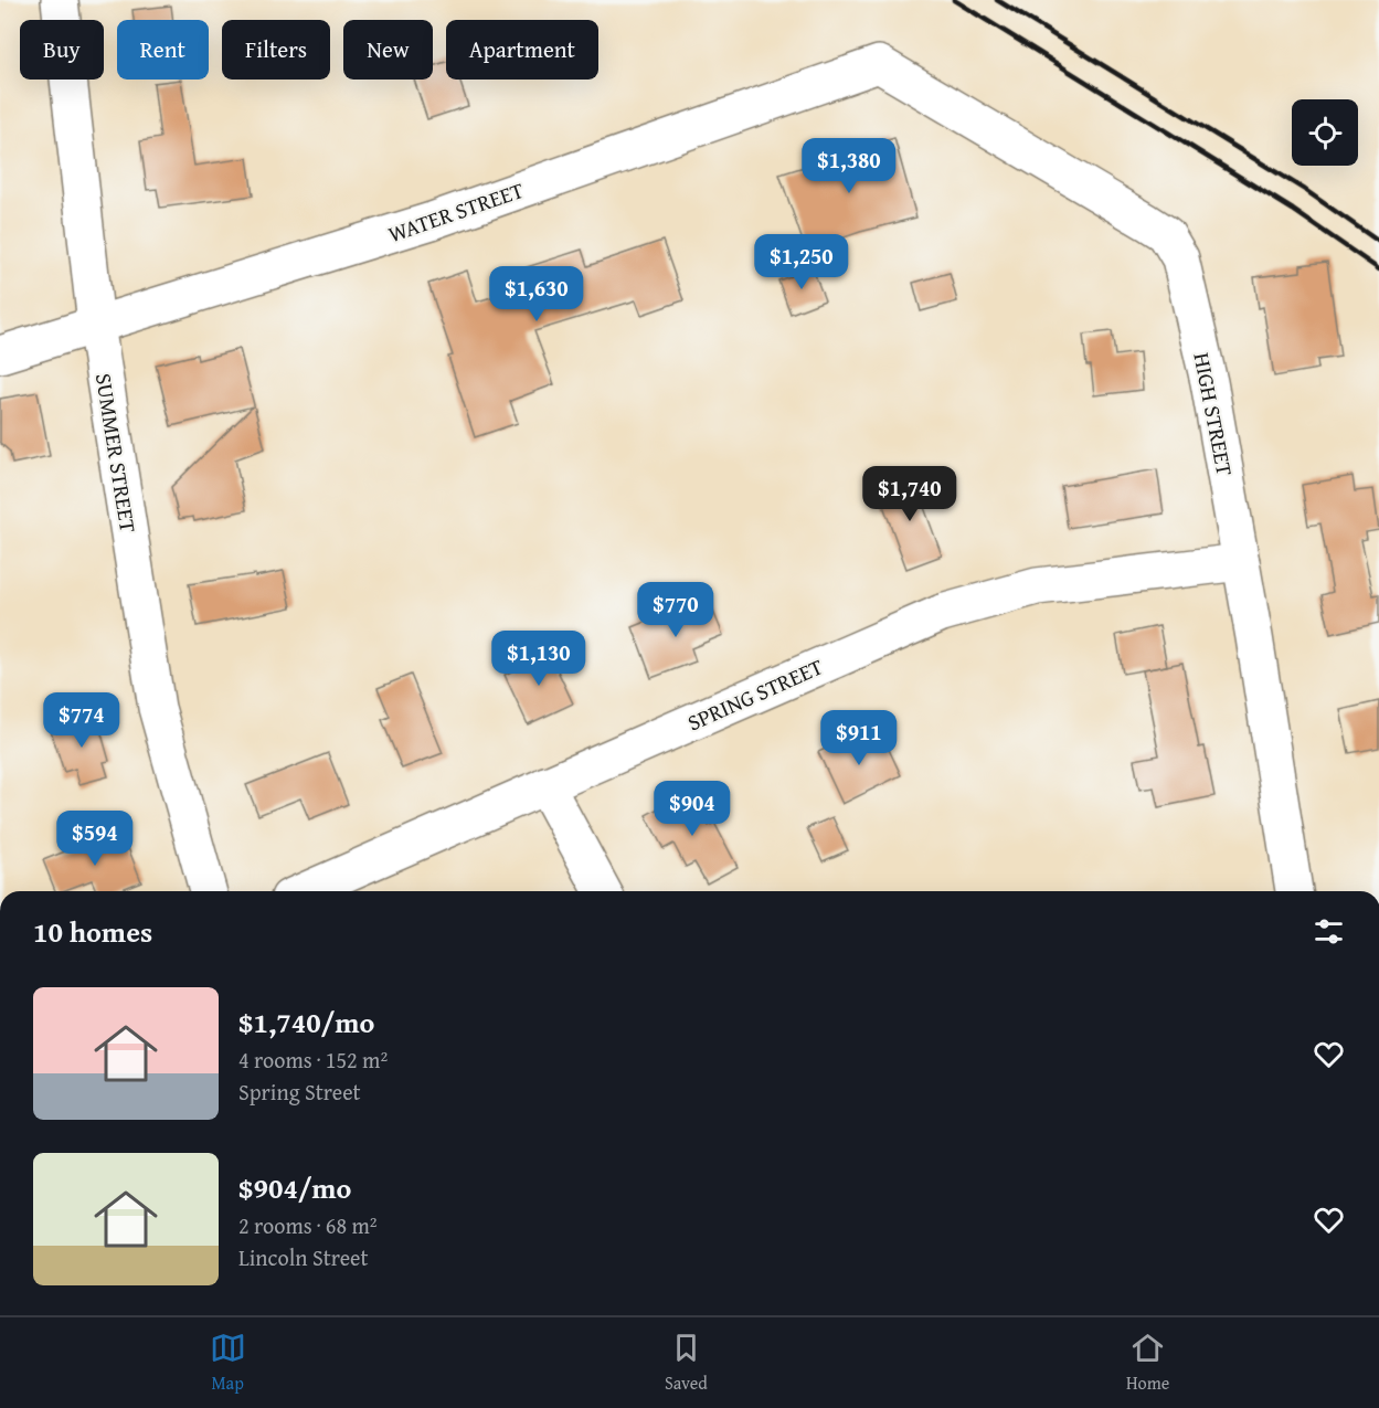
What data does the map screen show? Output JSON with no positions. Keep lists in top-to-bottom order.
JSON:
{
  "streets": {
    "street": [
      "WATER STREET",
      "HIGH STREET",
      "SUMMER STREET",
      "SPRING STREET"
    ]
  },
  "crossings": [
    ["WATER STREET", "HIGH STREET"],
    ["WATER STREET", "SUMMER STREET"],
    ["HIGH STREET", "SPRING STREET"]
  ],
  "page": {
    "chip": [
      "Buy",
      "Rent",
      "Filters",
      "New",
      "Apartment"
    ],
    "price": [
      "$1,380",
      "$1,250",
      "$1,630",
      "$1,740",
      "$770",
      "$1,130",
      "$774",
      "$911",
      "$904",
      "$594"
    ],
    "heading": "10 homes",
    "list": [
      {
        "name": "$1,740/mo",
        "note": "4 rooms · 152 m² · Spring Street"
      },
      {
        "name": "$904/mo",
        "note": "2 rooms · 68 m² · Lincoln Street"
      }
    ],
    "tabs": ["Map", "Saved", "Home"]
  }
}
